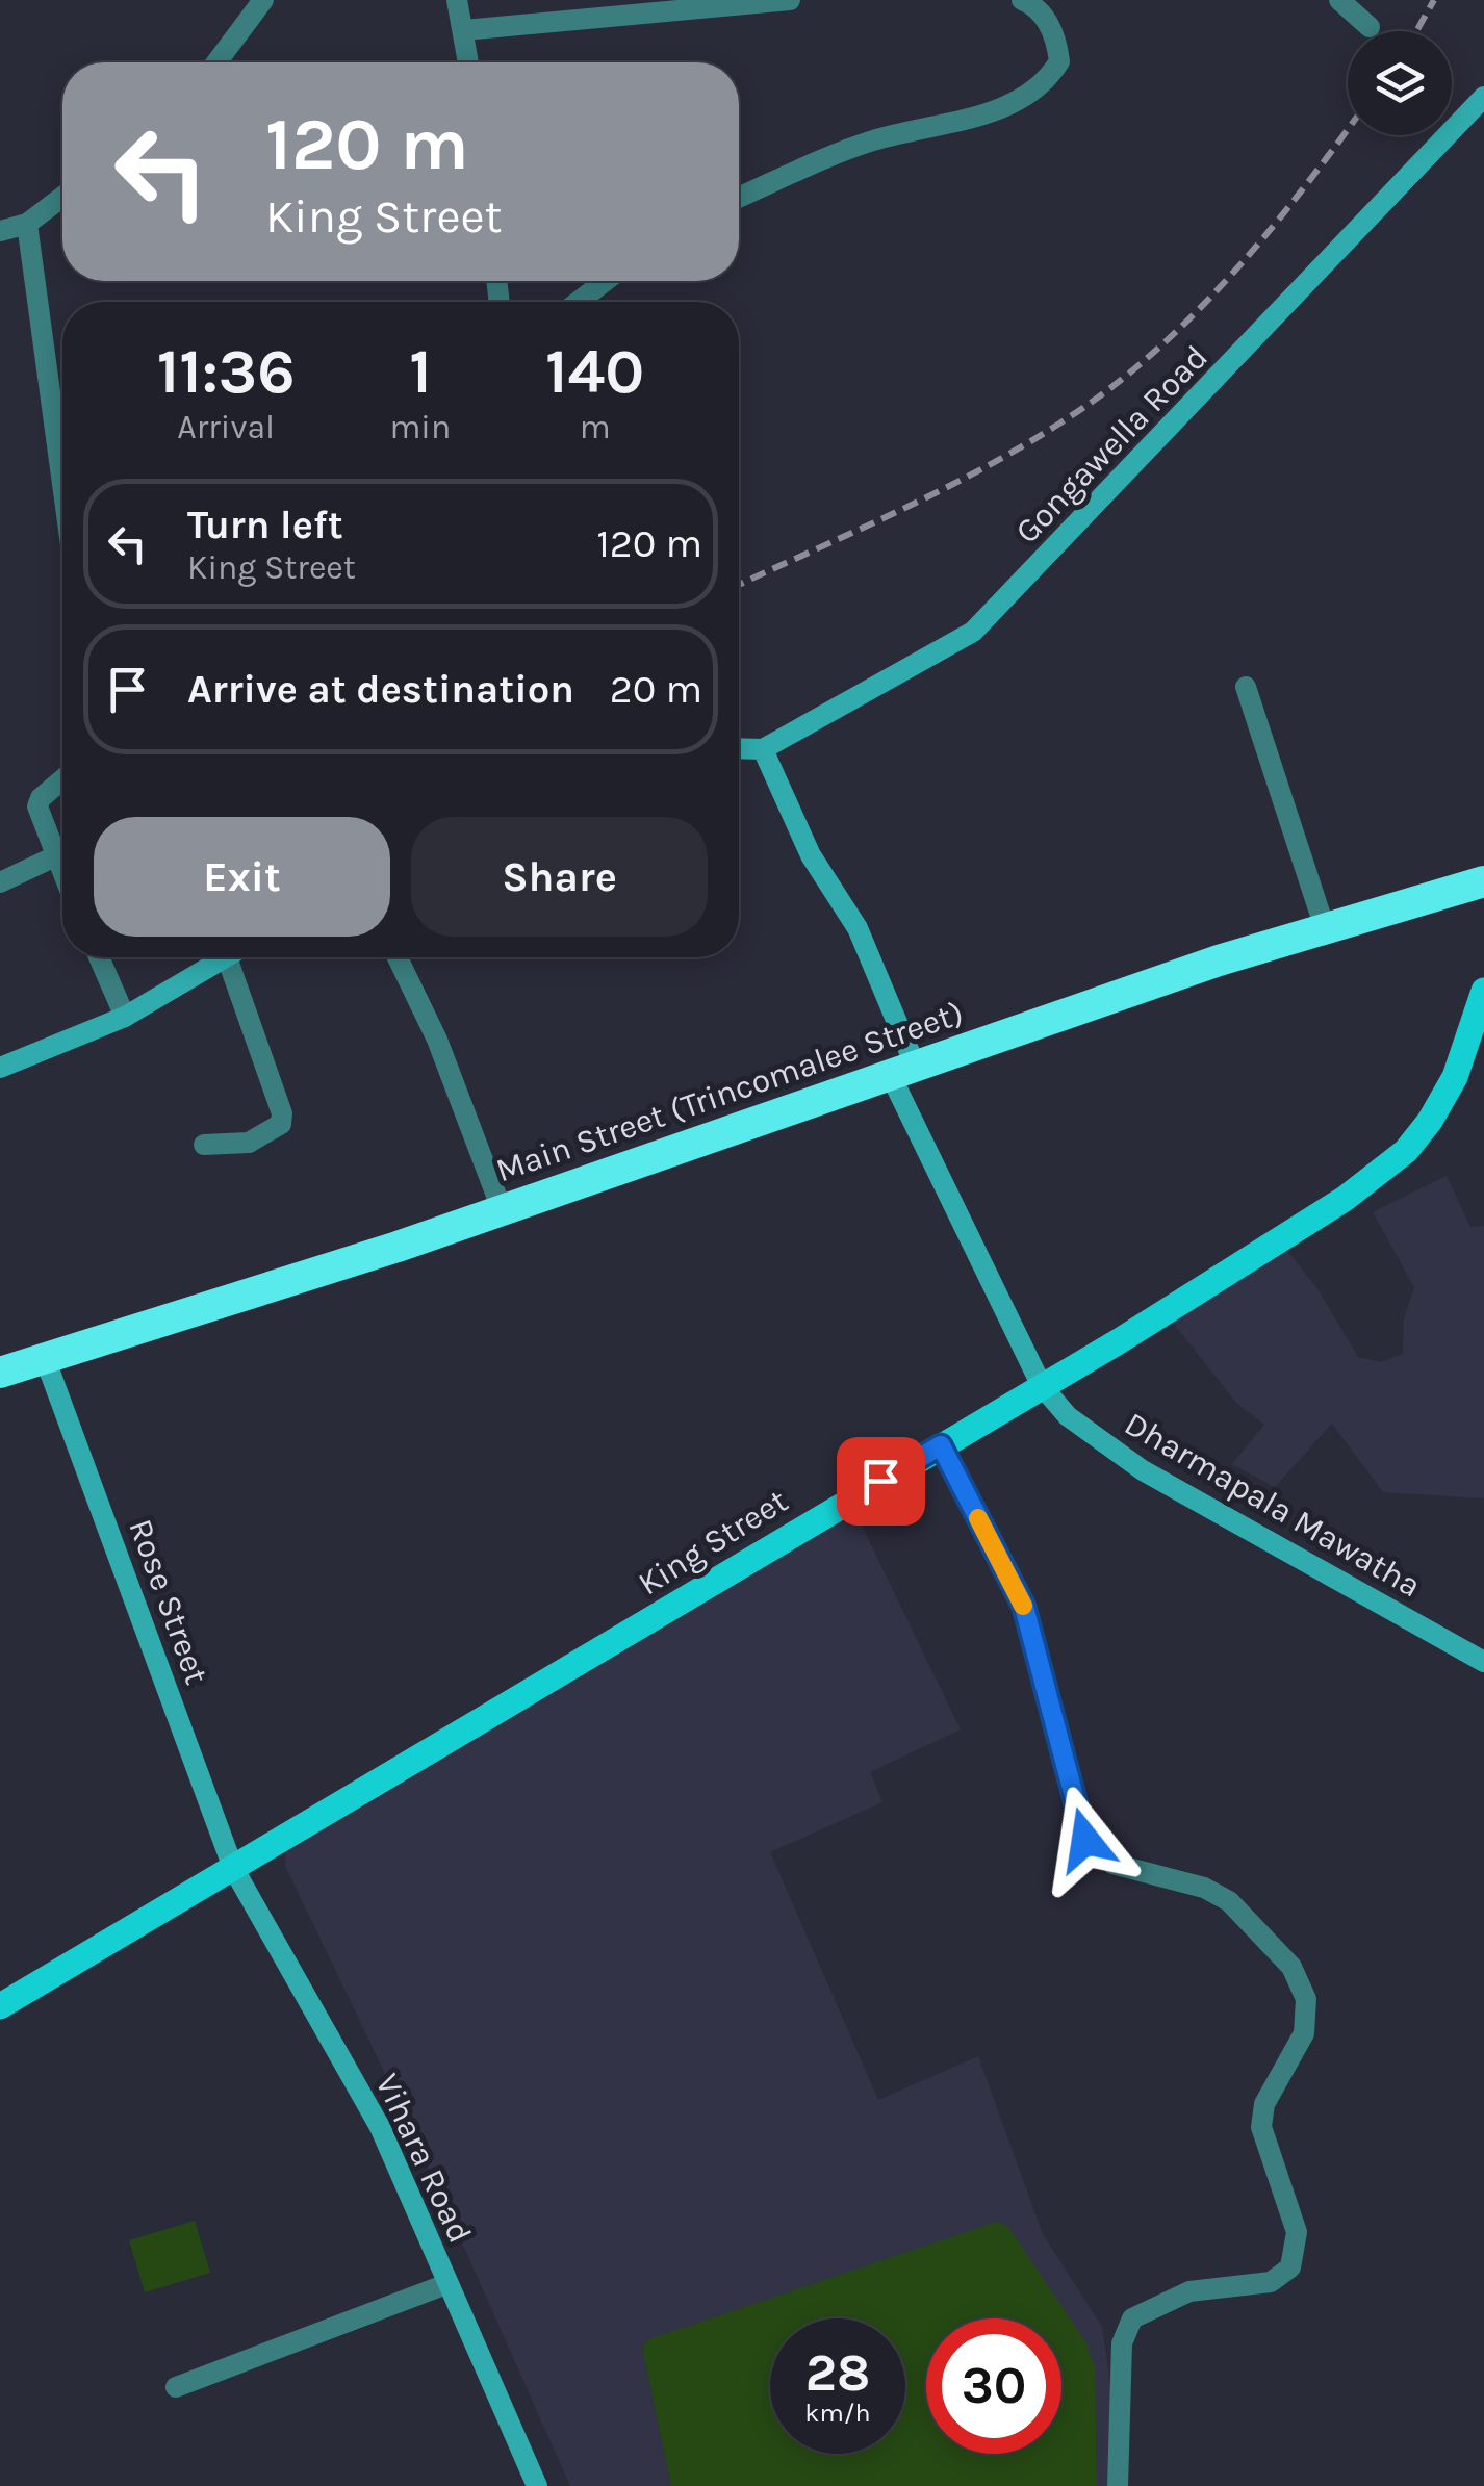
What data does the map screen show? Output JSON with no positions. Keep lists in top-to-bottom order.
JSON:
{
  "streets": {
    "highway": ["Main Street (Trincomalee Street)"],
    "main road": ["King Street"],
    "street": [
      "Gongawella Road",
      "Dharmapala Mawatha",
      "Rose Street",
      "Vihara Road"
    ]
  },
  "crossings": [
    ["Gongawella Road", "Dharmapala Mawatha"],
    ["Main Street (Trincomalee Street)", "Dharmapala Mawatha"],
    ["Main Street (Trincomalee Street)", "Rose Street"],
    ["Dharmapala Mawatha", "King Street"],
    ["King Street", "Rose Street"],
    ["King Street", "Vihara Road"],
    ["Rose Street", "Vihara Road"]
  ],
  "page": {
    "turn": ["120 m", "King Street"],
    "eta": [
      "11:36",
      "Arrival",
      "1",
      "min",
      "140",
      "m"
    ],
    "list": [
      {
        "name": "Turn left",
        "note": "King Street",
        "value": "120 m"
      },
      {
        "name": "Arrive at destination",
        "value": "20 m"
      }
    ],
    "buttons": ["Exit", "Share"],
    "speed": "28 km/h",
    "limit": "30"
  }
}
